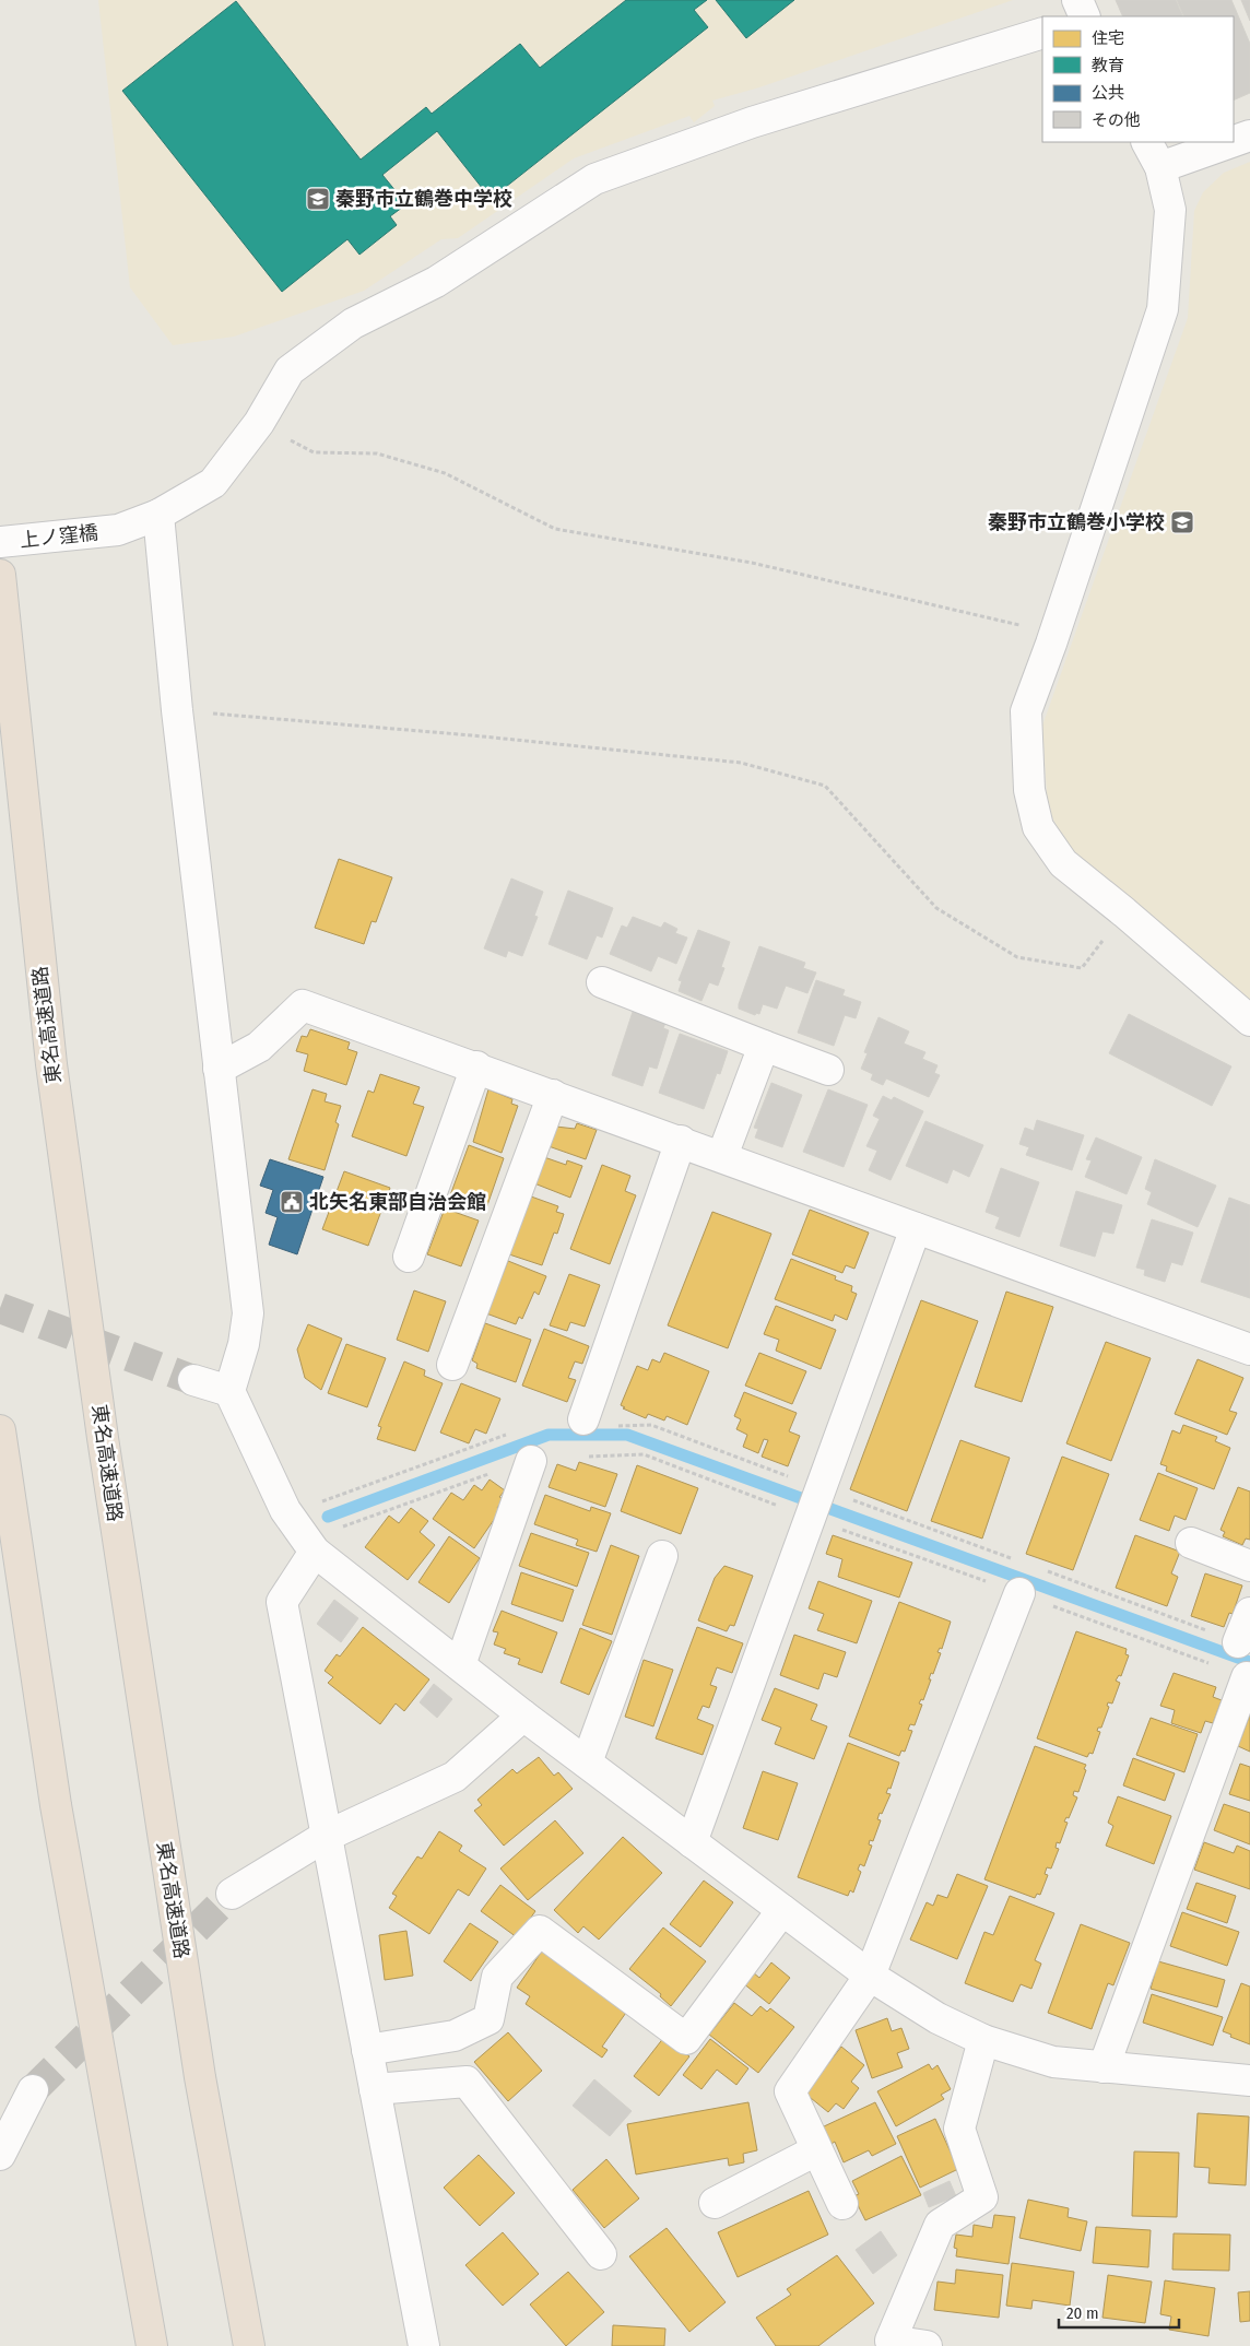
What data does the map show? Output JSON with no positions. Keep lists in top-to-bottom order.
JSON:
{
  "streets": {
    "highway": ["東名高速道路"],
    "street": ["上ノ窪橋"]
  },
  "places": {
    "school or university": ["秦野市立鶴巻中学校", "秦野市立鶴巻小学校"],
    "public building": ["北矢名東部自治会館"]
  },
  "legend": [
    "住宅",
    "教育",
    "公共",
    "その他"
  ],
  "scale_bar": "20 m"
}
